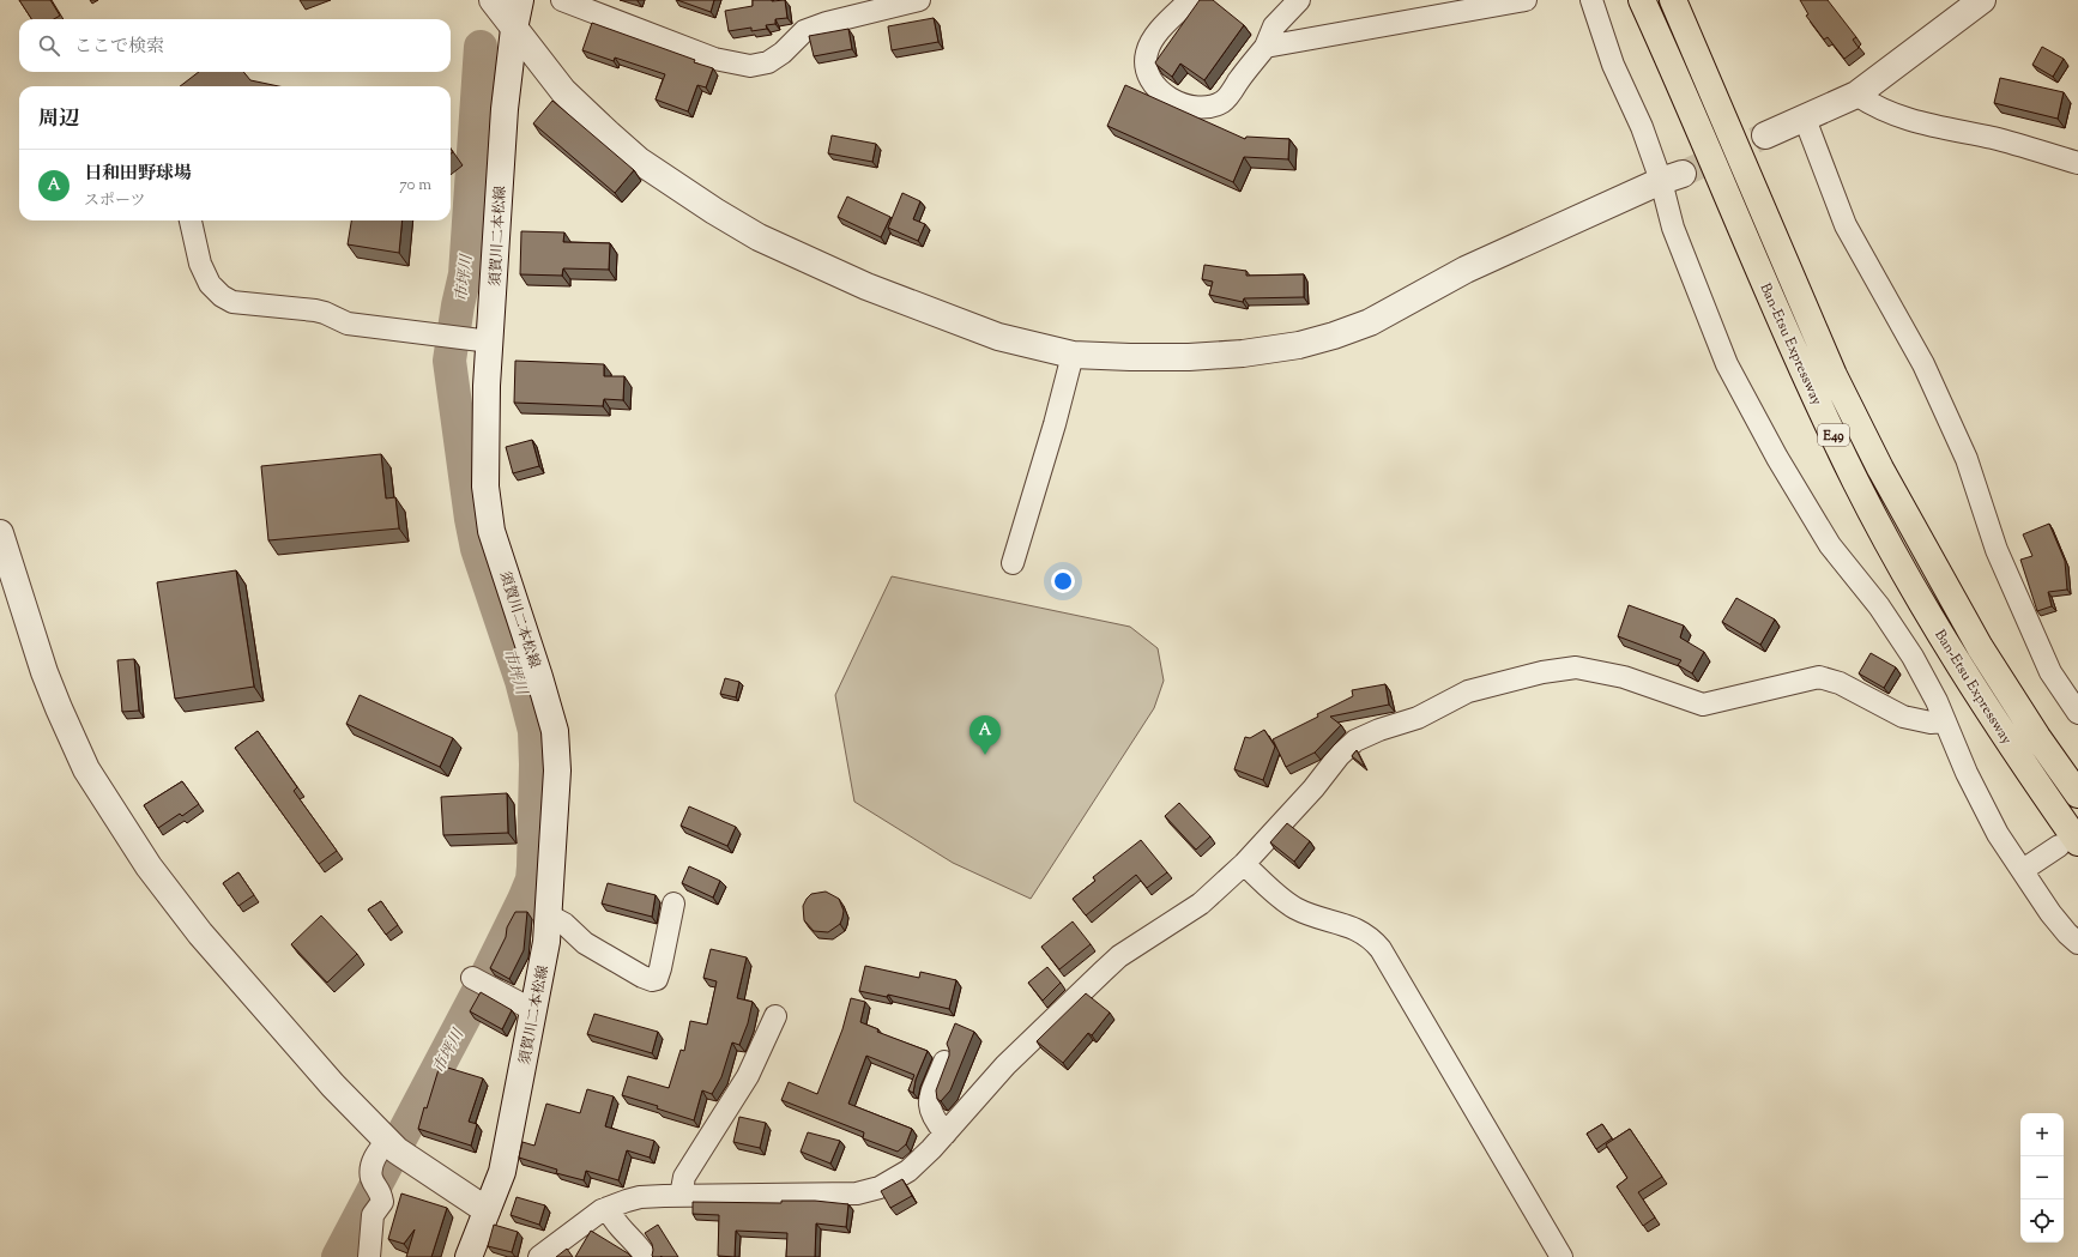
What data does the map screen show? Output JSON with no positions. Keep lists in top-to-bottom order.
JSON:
{
  "streets": {
    "highway": ["Ban-Etsu Expressway", "E49"],
    "street": ["須賀川二本松線"]
  },
  "water": ["市坪川"],
  "page": {
    "search": "ここで検索",
    "heading": "周辺",
    "list": [
      {
        "mark": "A",
        "name": "日和田野球場",
        "note": "スポーツ",
        "value": "70 m"
      }
    ],
    "pins": "A",
    "map_buttons": ["+", "−"]
  }
}
